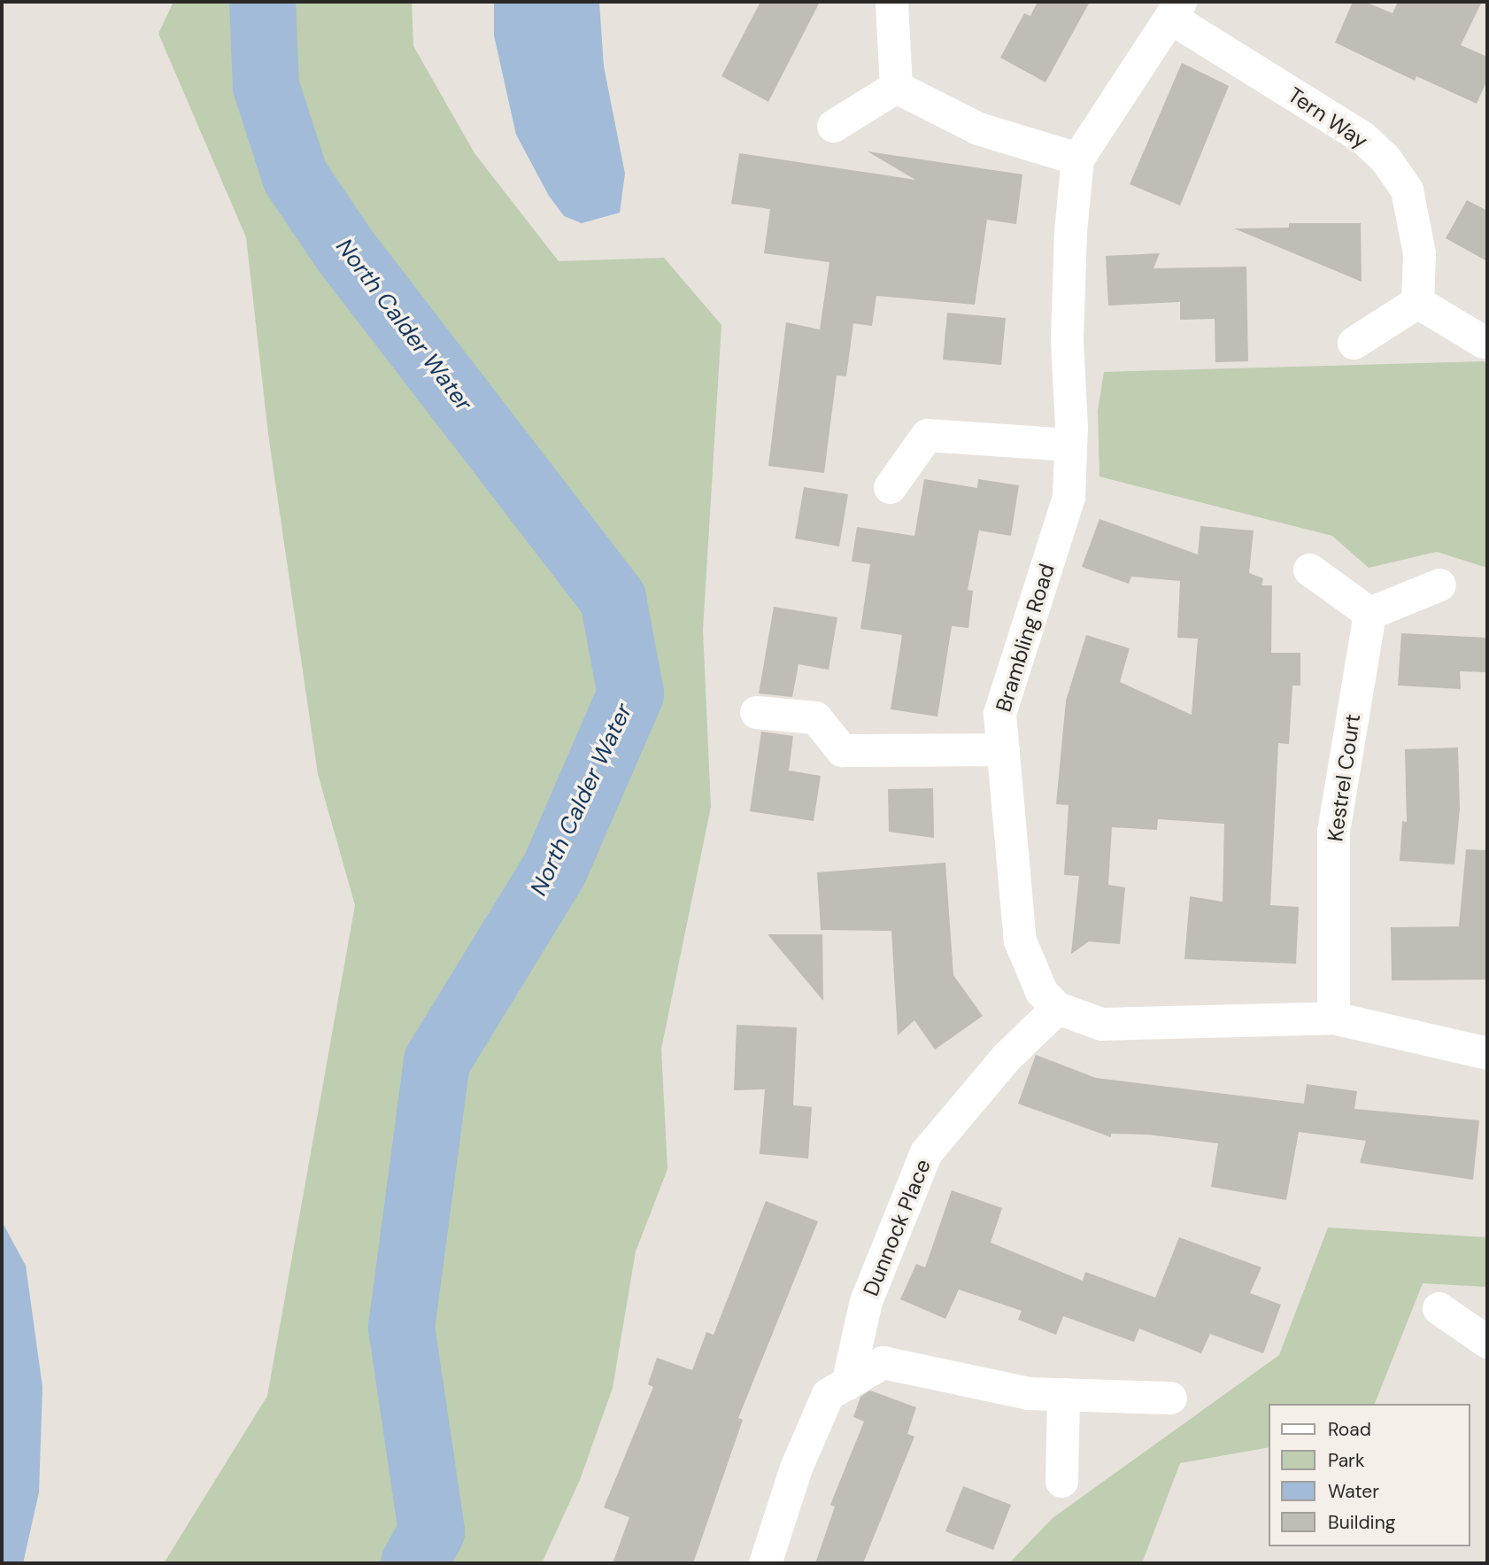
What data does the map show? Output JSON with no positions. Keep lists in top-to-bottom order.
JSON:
{
  "streets": {
    "street": [
      "Tern Way",
      "Brambling Road",
      "Kestrel Court",
      "Dunnock Place"
    ]
  },
  "crossings": [
    ["Tern Way", "Brambling Road"],
    ["Brambling Road", "Dunnock Place"]
  ],
  "water": ["North Calder Water"],
  "legend": [
    "Road",
    "Park",
    "Water",
    "Building"
  ]
}
